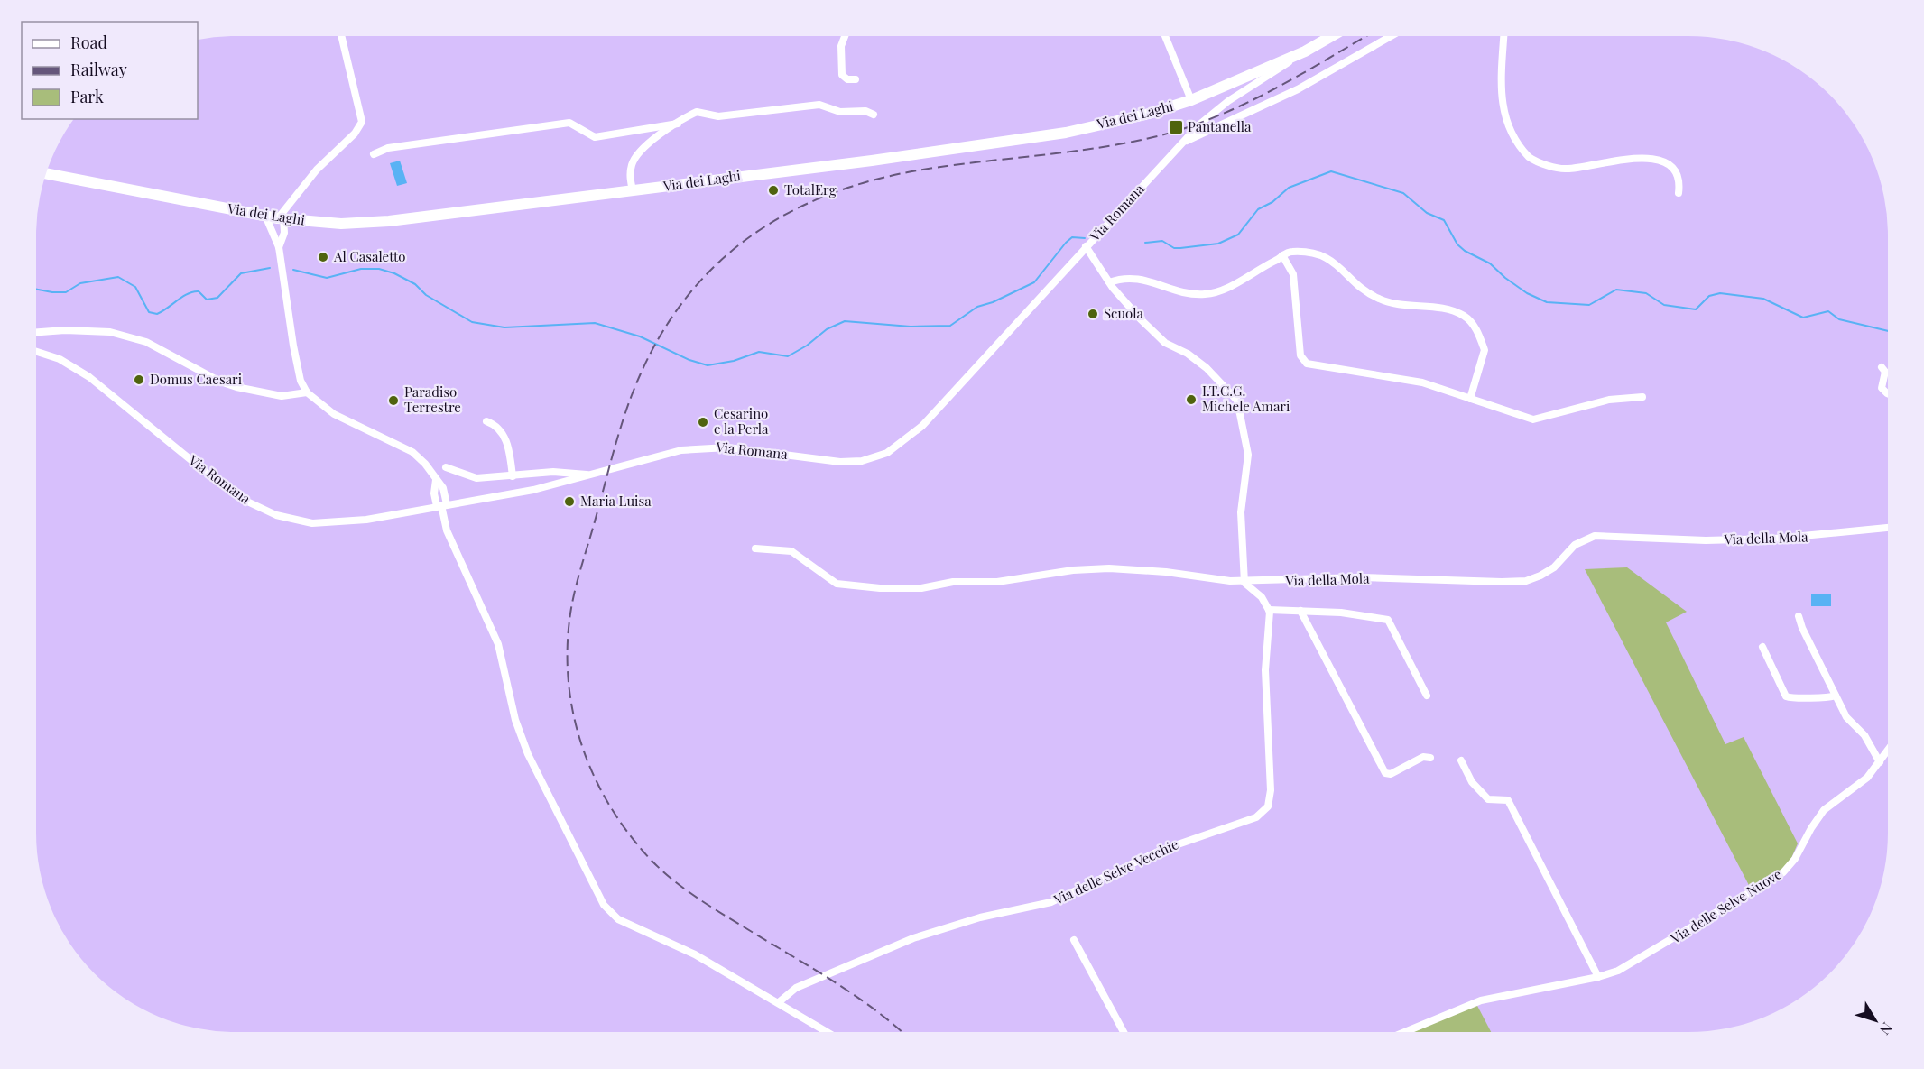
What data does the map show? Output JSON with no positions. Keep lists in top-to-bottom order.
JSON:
{
  "streets": {
    "main road": ["Via dei Laghi"],
    "street": [
      "Via Romana",
      "Via della Mola",
      "Via delle Selve Vecchie",
      "Via delle Selve Nuove"
    ]
  },
  "crossings": [
    ["Via dei Laghi", "Via Romana"]
  ],
  "places": {
    "transit": ["Pantanella"],
    "other": [
      "TotalErg",
      "Al Casaletto",
      "Scuola",
      "Domus Caesari",
      "I.T.C.G. Michele Amari",
      "Paradiso Terrestre",
      "Cesarino e la Perla",
      "Maria Luisa"
    ]
  },
  "legend": ["Road", "Railway", "Park"],
  "north": "bottom right"
}
